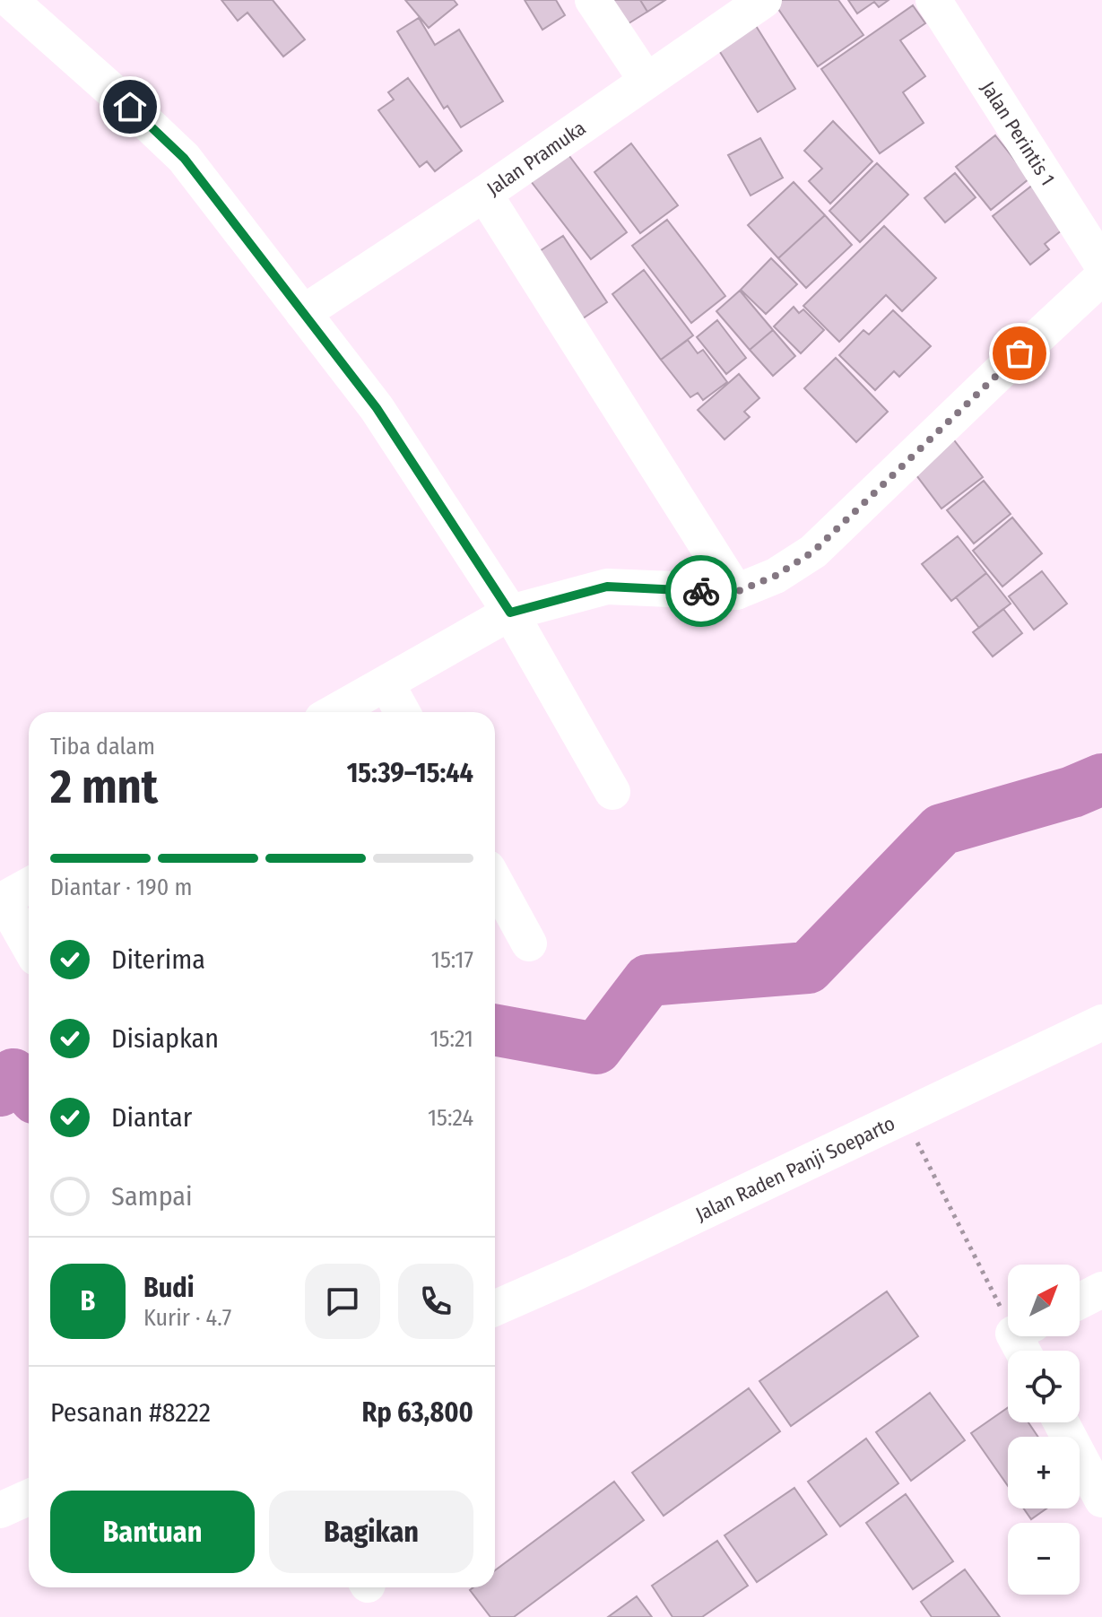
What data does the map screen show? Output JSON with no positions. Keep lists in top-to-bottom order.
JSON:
{
  "streets": {
    "street": ["Jalan Perintis 1", "Jalan Pramuka", "Jalan Raden Panji Soeparto"]
  },
  "north": "top right",
  "page": {
    "heading": ["2 mnt", "Tiba dalam", "15:39–15:44"],
    "panel": [
      "Budi",
      "Kurir · 4.7",
      "Pesanan #8222",
      "Rp 63,800"
    ],
    "bar": "Diantar · 190 m",
    "list": [
      ["Diterima", "15:17"],
      ["Disiapkan", "15:21"],
      ["Diantar", "15:24"],
      "Sampai"
    ],
    "round": "B",
    "map_buttons": ["+", "−"],
    "buttons": ["Bantuan", "Bagikan"]
  }
}
